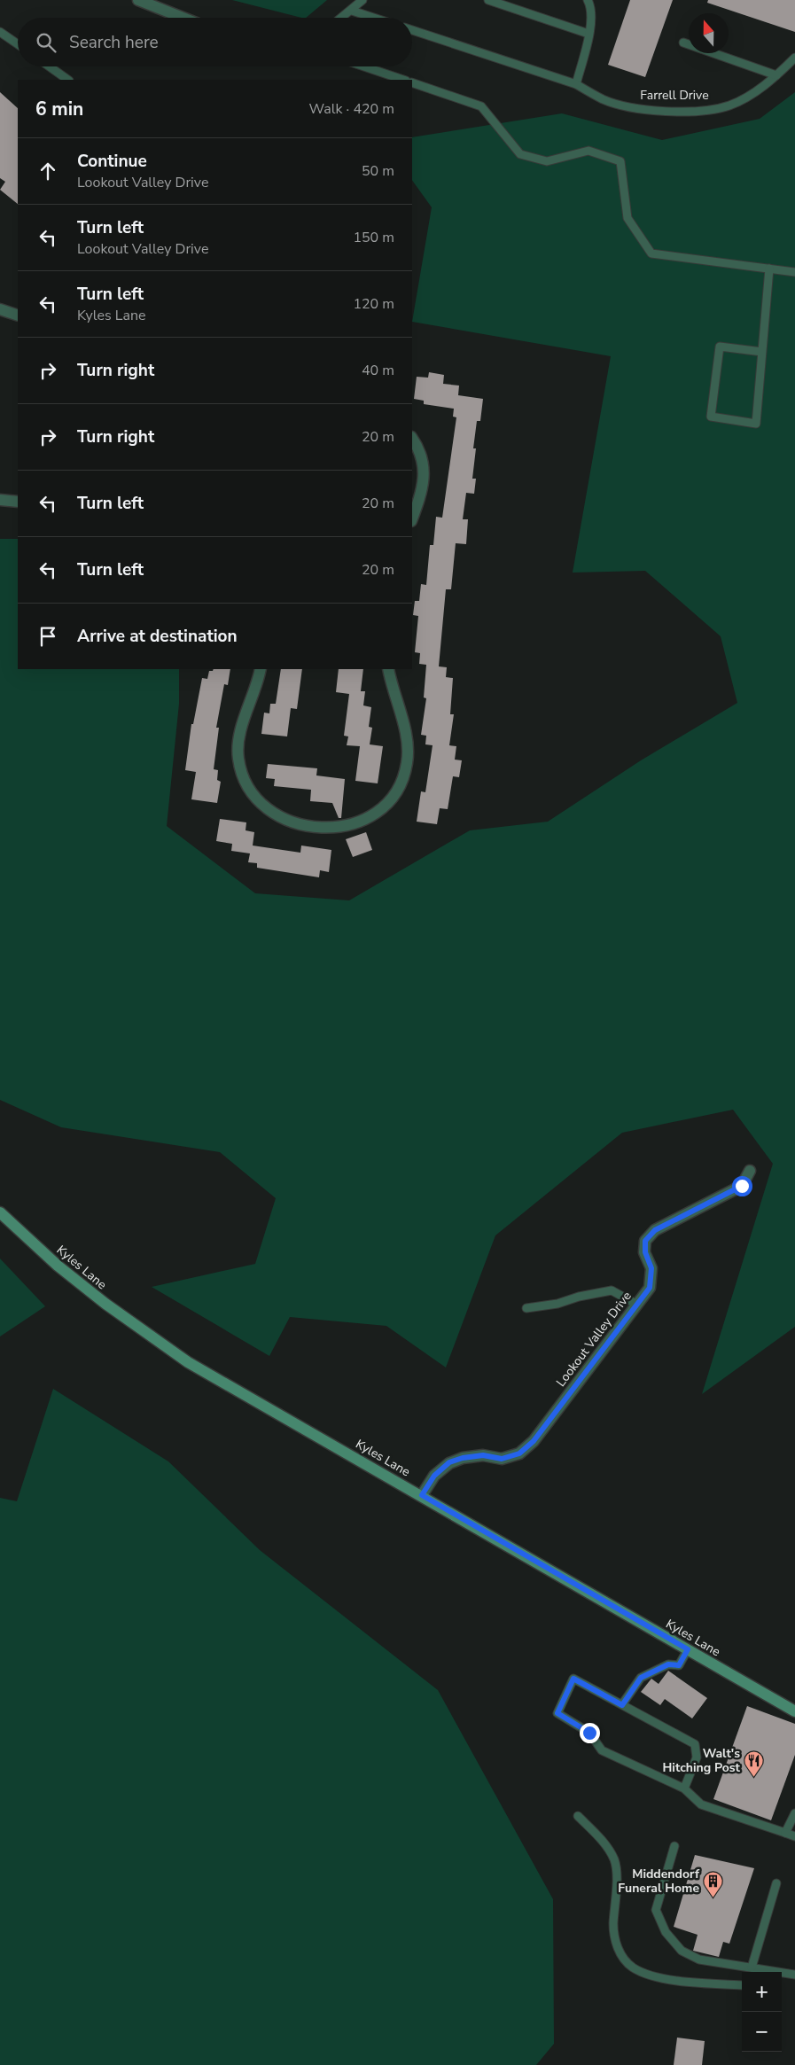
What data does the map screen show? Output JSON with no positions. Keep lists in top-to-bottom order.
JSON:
{
  "streets": {
    "main road": ["Kyles Lane"],
    "street": ["Lookout Valley Drive"],
    "lane": ["Farrell Drive"]
  },
  "crossings": [
    ["Kyles Lane", "Lookout Valley Drive"]
  ],
  "places": {
    "restaurant": ["Walt's Hitching Post"],
    "building": ["Middendorf Funeral Home"]
  },
  "north": "top",
  "page": {
    "search": "Search here",
    "heading": ["6 min", "Walk · 420 m"],
    "list": [
      ["Continue", "Lookout Valley Drive", "50 m"],
      ["Turn left", "Lookout Valley Drive", "150 m"],
      ["Turn left", "Kyles Lane", "120 m"],
      ["Turn right", "40 m"],
      ["Turn right", "20 m"],
      ["Turn left", "20 m"],
      ["Turn left", "20 m"],
      "Arrive at destination"
    ],
    "map_buttons": ["+", "−"]
  }
}
